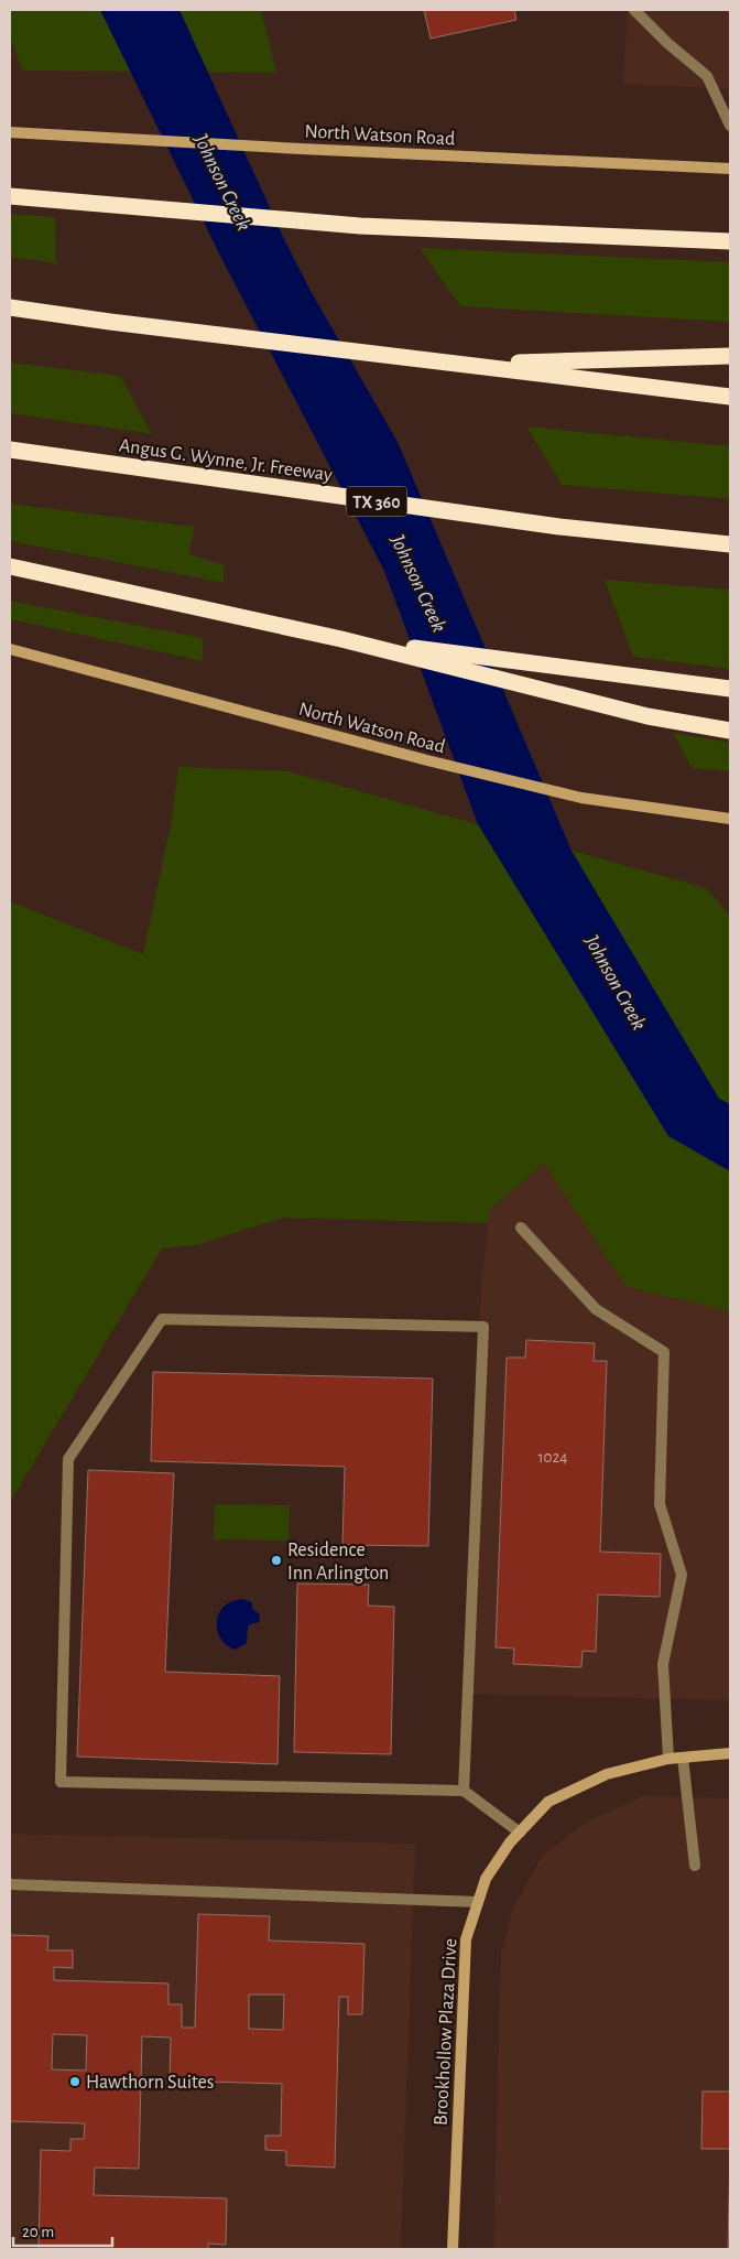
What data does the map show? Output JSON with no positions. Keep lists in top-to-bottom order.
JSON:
{
  "streets": {
    "highway": ["Angus G. Wynne, Jr. Freeway", "TX 360"],
    "main road": ["North Watson Road", "Brookhollow Plaza Drive"]
  },
  "water": ["Johnson Creek"],
  "places": ["Residence Inn Arlington", "Hawthorn Suites"],
  "house_numbers": ["1024"],
  "scale_bar": "20 m"
}
